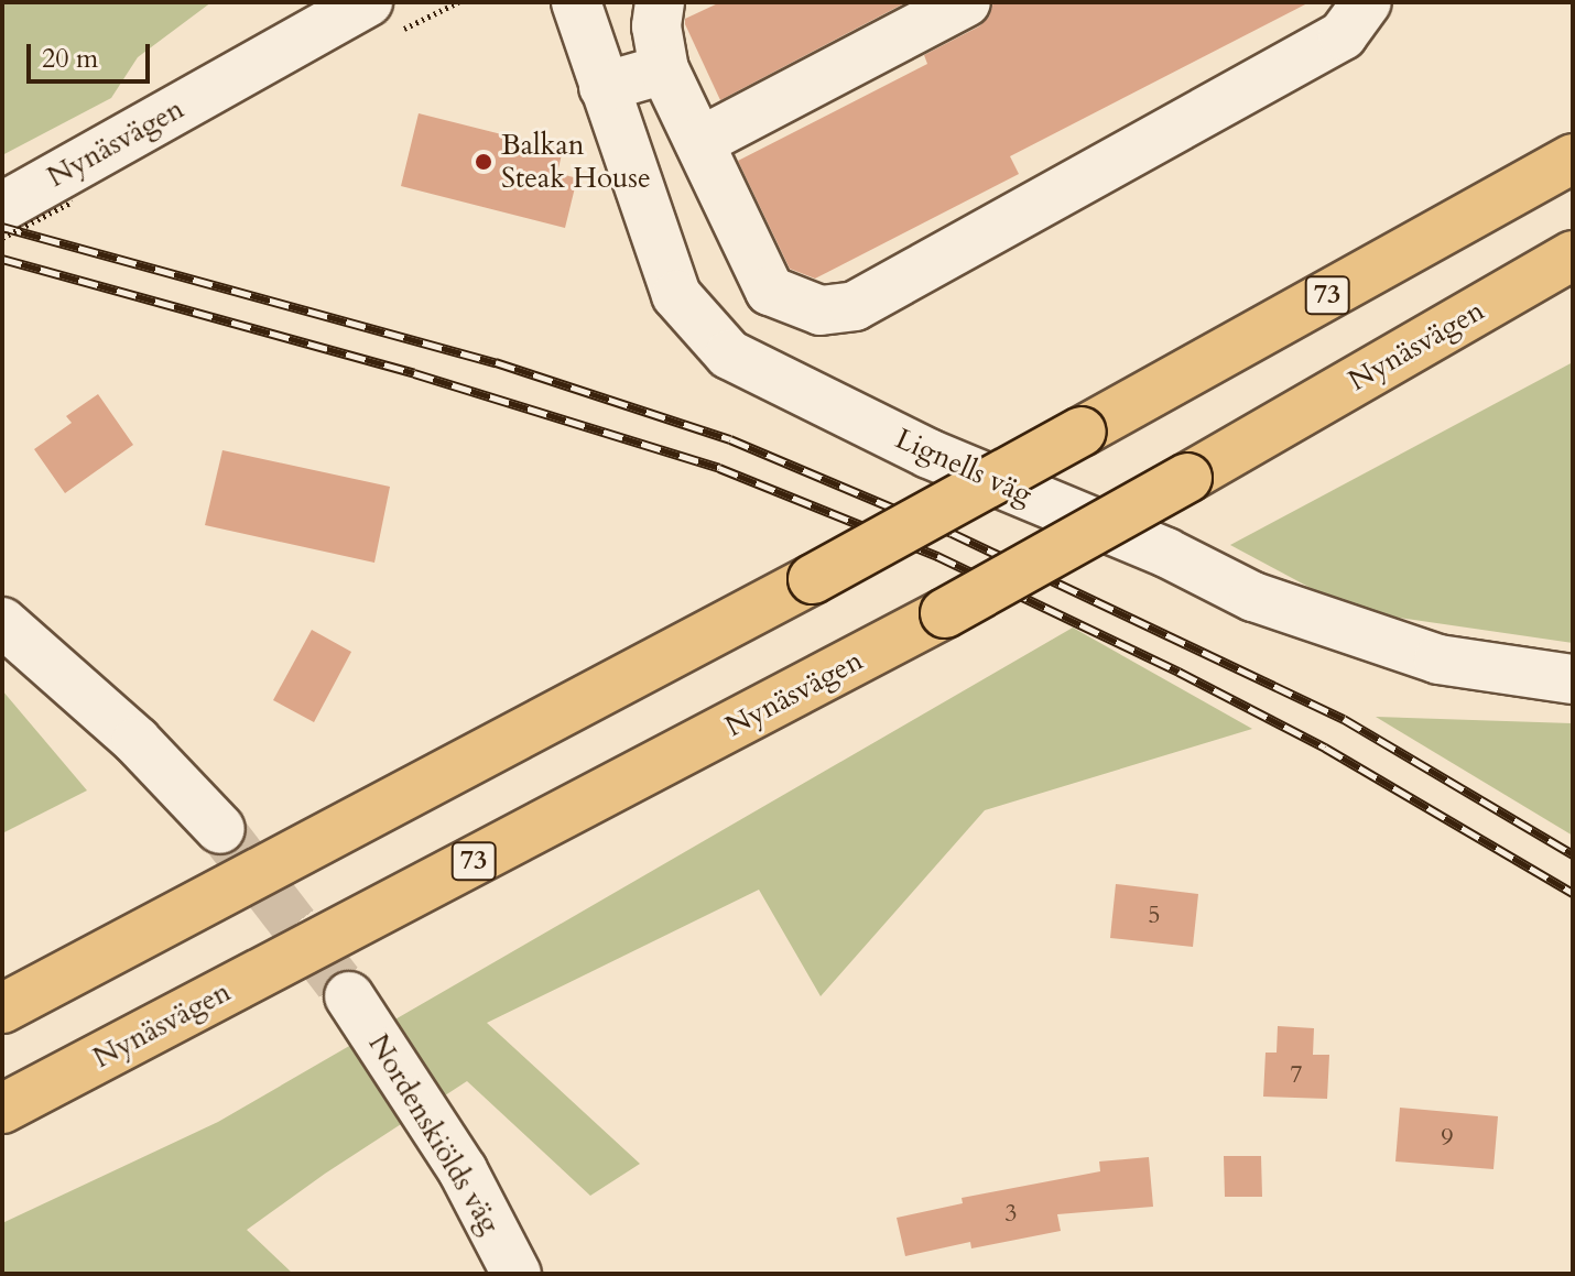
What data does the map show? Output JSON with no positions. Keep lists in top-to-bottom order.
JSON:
{
  "streets": {
    "highway": ["Nynäsvägen", "73"],
    "street": ["Lignells väg", "Nordenskiölds väg"]
  },
  "places": ["Balkan Steak House"],
  "house_numbers": [
    "5",
    "7",
    "9",
    "3"
  ],
  "scale_bar": "20 m"
}
